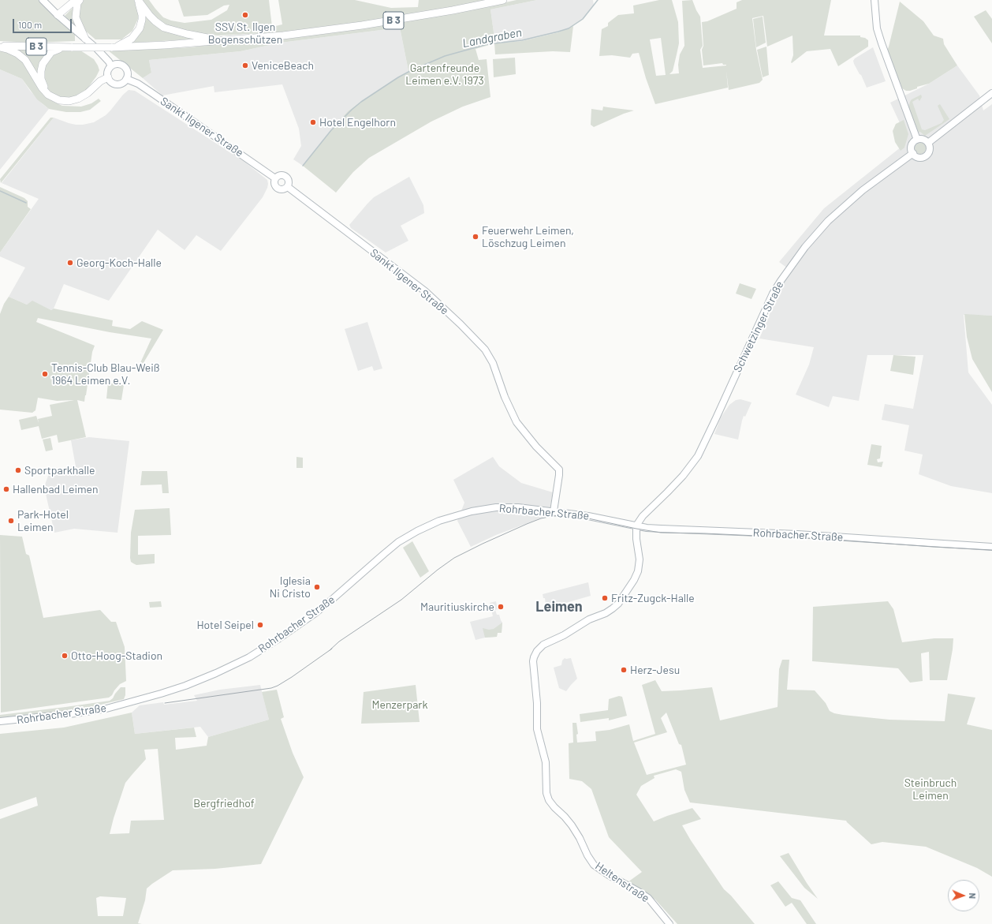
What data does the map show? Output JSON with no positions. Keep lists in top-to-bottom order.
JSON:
{
  "streets": {
    "main road": [
      "B 3",
      "Sankt Ilgener Straße",
      "Schwetzinger Straße",
      "Rohrbacher Straße",
      "Heltenstraße"
    ]
  },
  "crossings": [
    ["Sankt Ilgener Straße", "Rohrbacher Straße"],
    ["Schwetzinger Straße", "Rohrbacher Straße"],
    ["Schwetzinger Straße", "Heltenstraße"],
    ["Rohrbacher Straße", "Heltenstraße"]
  ],
  "districts": ["Leimen"],
  "water": ["Landgraben"],
  "parks": [
    "Gartenfreunde Leimen e.V. 1973",
    "Menzerpark",
    "Steinbruch Leimen",
    "Bergfriedhof"
  ],
  "places": [
    "SSV St. Ilgen Bogenschützen",
    "VeniceBeach",
    "Hotel Engelhorn",
    "Feuerwehr Leimen, Löschzug Leimen",
    "Georg-Koch-Halle",
    "Tennis-Club Blau-Weiß 1964 Leimen e.V.",
    "Sportparkhalle",
    "Hallenbad Leimen",
    "Park-Hotel Leimen",
    "Iglesia Ni Cristo",
    "Fritz-Zugck-Halle",
    "Mauritiuskirche",
    "Hotel Seipel",
    "Otto-Hoog-Stadion",
    "Herz-Jesu"
  ],
  "scale_bar": "100 m",
  "north": "right"
}
